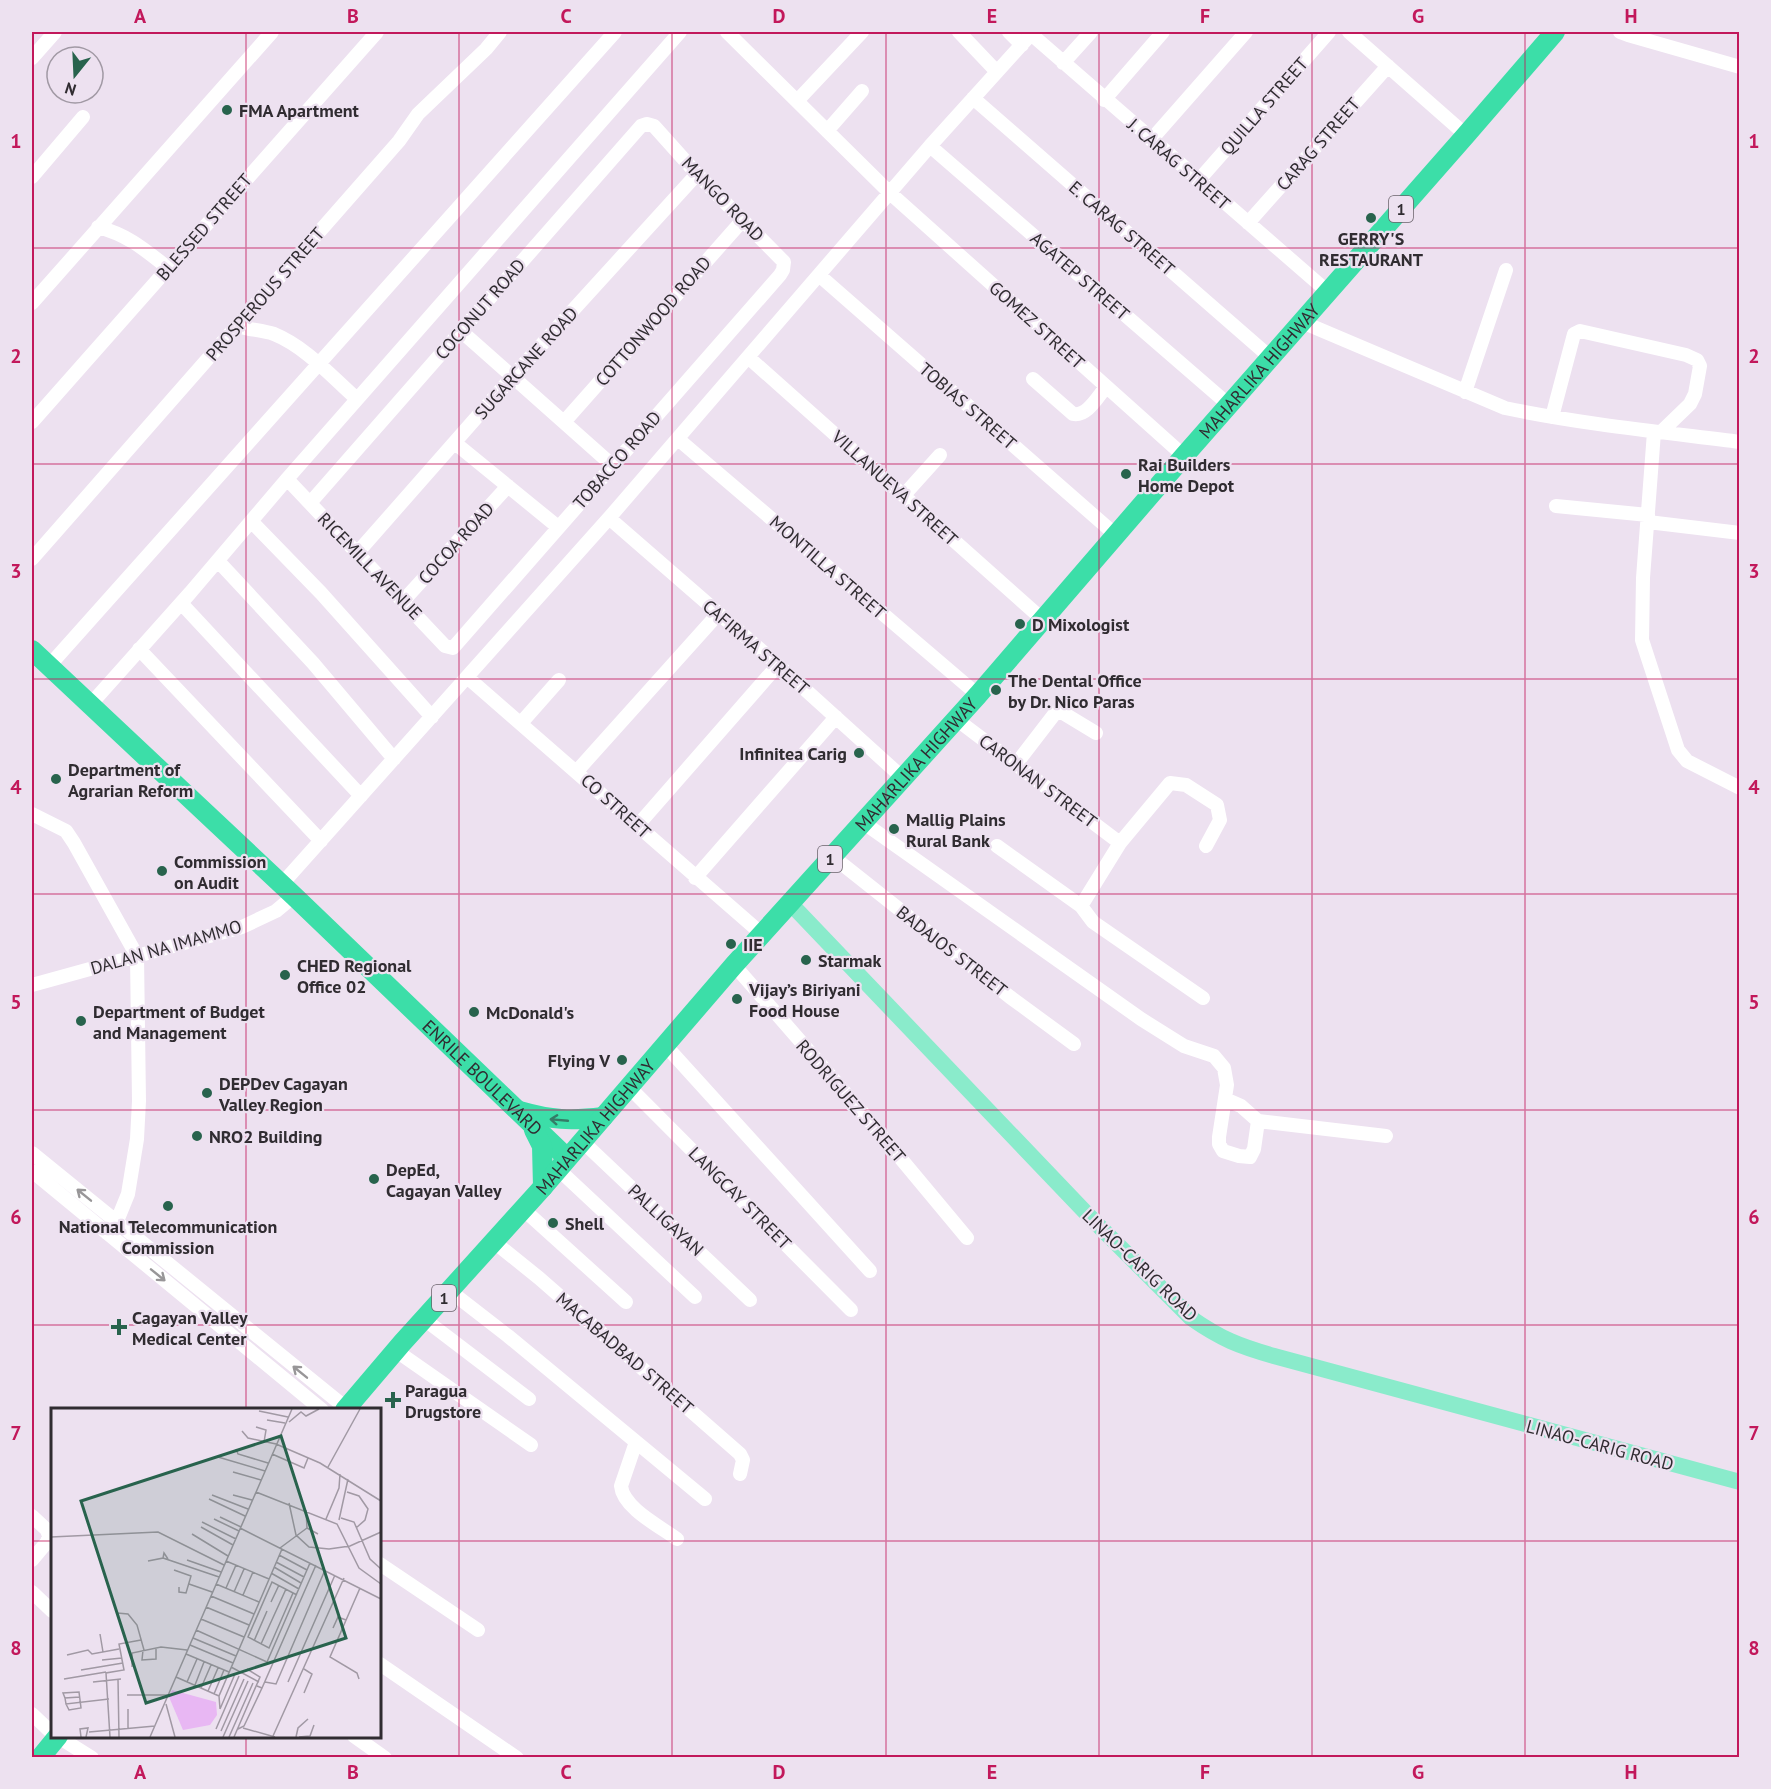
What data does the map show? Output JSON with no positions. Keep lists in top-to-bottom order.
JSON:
{
  "streets": {
    "highway": ["1", "MAHARLIKA HIGHWAY", "ENRILE BOULEVARD"],
    "main road": ["LINAO-CARIG ROAD"],
    "street": [
      "QUILLA STREET",
      "CARAG STREET",
      "J. CARAG STREET",
      "MANGO ROAD",
      "BLESSED STREET",
      "E. CARAG STREET",
      "AGATEP STREET",
      "PROSPEROUS STREET",
      "COCONUT ROAD",
      "COTTONWOOD ROAD",
      "GOMEZ STREET",
      "SUGARCANE ROAD",
      "TOBIAS STREET",
      "TOBACCO ROAD",
      "VILLANUEVA STREET",
      "COCOA ROAD",
      "RICEMILL AVENUE",
      "MONTILLA STREET",
      "CAFIRMA STREET",
      "CARONAN STREET",
      "CO STREET",
      "DALAN NA IMAMMO",
      "BADAJOS STREET",
      "RODRIGUEZ STREET",
      "LANGCAY STREET",
      "PALLIGAYAN",
      "MACABADBAD STREET"
    ]
  },
  "crossings": [
    ["QUILLA STREET", "J. CARAG STREET"],
    ["CARAG STREET", "J. CARAG STREET"],
    ["J. CARAG STREET", "MAHARLIKA HIGHWAY"],
    ["J. CARAG STREET", "DALAN NA IMAMMO"],
    ["MANGO ROAD", "COCONUT ROAD"],
    ["MANGO ROAD", "COTTONWOOD ROAD"],
    ["MANGO ROAD", "SUGARCANE ROAD"],
    ["MANGO ROAD", "TOBACCO ROAD"],
    ["E. CARAG STREET", "MAHARLIKA HIGHWAY"],
    ["E. CARAG STREET", "DALAN NA IMAMMO"],
    ["AGATEP STREET", "MAHARLIKA HIGHWAY"],
    ["AGATEP STREET", "DALAN NA IMAMMO"],
    ["COCONUT ROAD", "RICEMILL AVENUE"],
    ["GOMEZ STREET", "MAHARLIKA HIGHWAY"],
    ["GOMEZ STREET", "DALAN NA IMAMMO"],
    ["SUGARCANE ROAD", "RICEMILL AVENUE"],
    ["MAHARLIKA HIGHWAY", "TOBIAS STREET"],
    ["MAHARLIKA HIGHWAY", "VILLANUEVA STREET"],
    ["MAHARLIKA HIGHWAY", "MONTILLA STREET"],
    ["MAHARLIKA HIGHWAY", "CAFIRMA STREET"],
    ["MAHARLIKA HIGHWAY", "CARONAN STREET"],
    ["MAHARLIKA HIGHWAY", "CO STREET"],
    ["MAHARLIKA HIGHWAY", "BADAJOS STREET"],
    ["MAHARLIKA HIGHWAY", "ENRILE BOULEVARD"],
    ["MAHARLIKA HIGHWAY", "RODRIGUEZ STREET"],
    ["MAHARLIKA HIGHWAY", "LANGCAY STREET"],
    ["MAHARLIKA HIGHWAY", "PALLIGAYAN"],
    ["MAHARLIKA HIGHWAY", "LINAO-CARIG ROAD"],
    ["MAHARLIKA HIGHWAY", "MACABADBAD STREET"],
    ["TOBIAS STREET", "DALAN NA IMAMMO"],
    ["TOBACCO ROAD", "RICEMILL AVENUE"],
    ["VILLANUEVA STREET", "DALAN NA IMAMMO"],
    ["COCOA ROAD", "RICEMILL AVENUE"],
    ["MONTILLA STREET", "DALAN NA IMAMMO"],
    ["CAFIRMA STREET", "DALAN NA IMAMMO"],
    ["CO STREET", "DALAN NA IMAMMO"],
    ["DALAN NA IMAMMO", "ENRILE BOULEVARD"]
  ],
  "places": {
    "other": [
      "FMA Apartment",
      "GERRY'S RESTAURANT",
      "Rai Builders Home Depot",
      "D Mixologist",
      "The Dental Office by Dr. Nico Paras",
      "Infinitea Carig",
      "Department of Agrarian Reform",
      "Mallig Plains Rural Bank",
      "Commission on Audit",
      "IIE",
      "Starmak",
      "CHED Regional Office 02",
      "Vijay’s Biriyani Food House",
      "McDonald's",
      "Department of Budget and Management",
      "Flying V",
      "DEPDev Cagayan Valley Region",
      "NRO2 Building",
      "DepEd, Cagayan Valley",
      "National Telecommunication Commission",
      "Shell"
    ],
    "health": ["Cagayan Valley Medical Center", "Paragua Drugstore"]
  },
  "north": "bottom",
  "grid": {
    "columns": [
      "A",
      "B",
      "C",
      "D",
      "E",
      "F",
      "G",
      "H"
    ],
    "rows": [
      "1",
      "2",
      "3",
      "4",
      "5",
      "6",
      "7",
      "8"
    ]
  }
}
